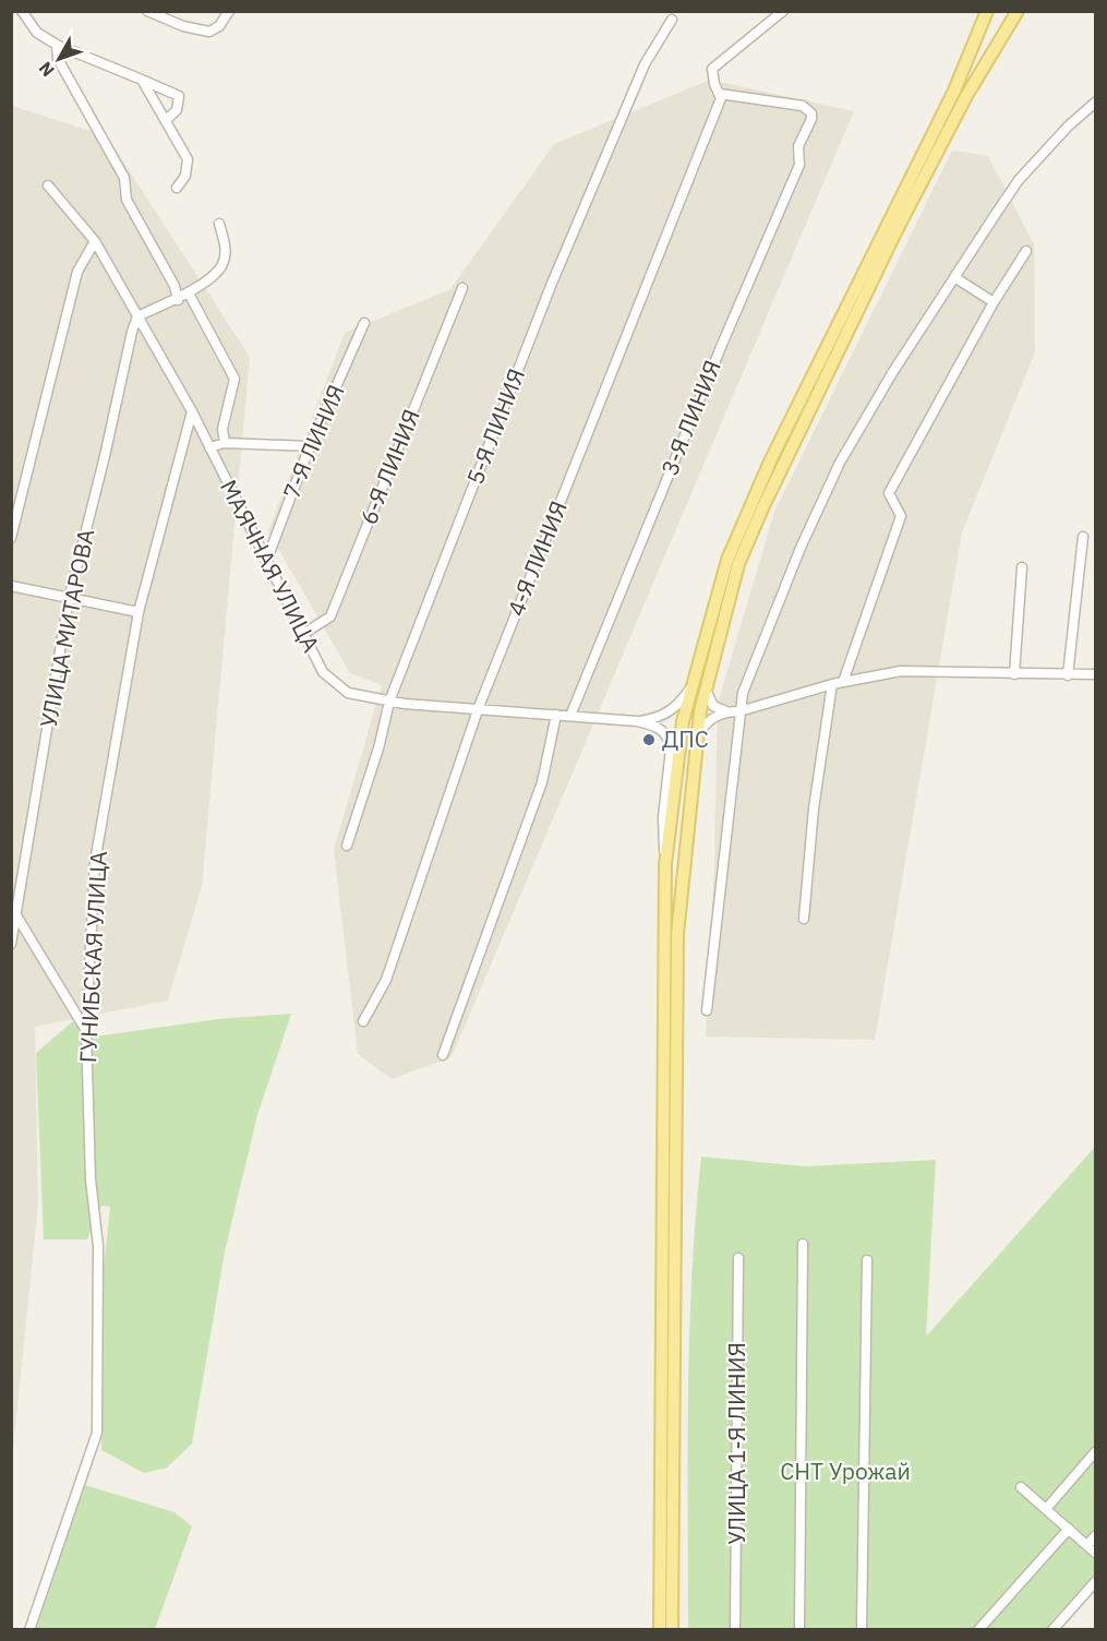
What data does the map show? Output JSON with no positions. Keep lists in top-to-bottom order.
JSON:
{
  "streets": {
    "street": [
      "3-Я ЛИНИЯ",
      "5-Я ЛИНИЯ",
      "7-Я ЛИНИЯ",
      "6-Я ЛИНИЯ",
      "4-Я ЛИНИЯ",
      "МАЯЧНАЯ УЛИЦА",
      "УЛИЦА МИТАРОВА",
      "ГУНИБСКАЯ УЛИЦА",
      "УЛИЦА 1-Я ЛИНИЯ"
    ]
  },
  "crossings": [
    ["3-Я ЛИНИЯ", "4-Я ЛИНИЯ"],
    ["3-Я ЛИНИЯ", "МАЯЧНАЯ УЛИЦА"],
    ["5-Я ЛИНИЯ", "МАЯЧНАЯ УЛИЦА"],
    ["7-Я ЛИНИЯ", "МАЯЧНАЯ УЛИЦА"],
    ["6-Я ЛИНИЯ", "МАЯЧНАЯ УЛИЦА"],
    ["4-Я ЛИНИЯ", "МАЯЧНАЯ УЛИЦА"],
    ["МАЯЧНАЯ УЛИЦА", "УЛИЦА МИТАРОВА"],
    ["МАЯЧНАЯ УЛИЦА", "ГУНИБСКАЯ УЛИЦА"]
  ],
  "parks": ["СНТ Урожай"],
  "places": ["ДПС"],
  "north": "bottom left"
}
